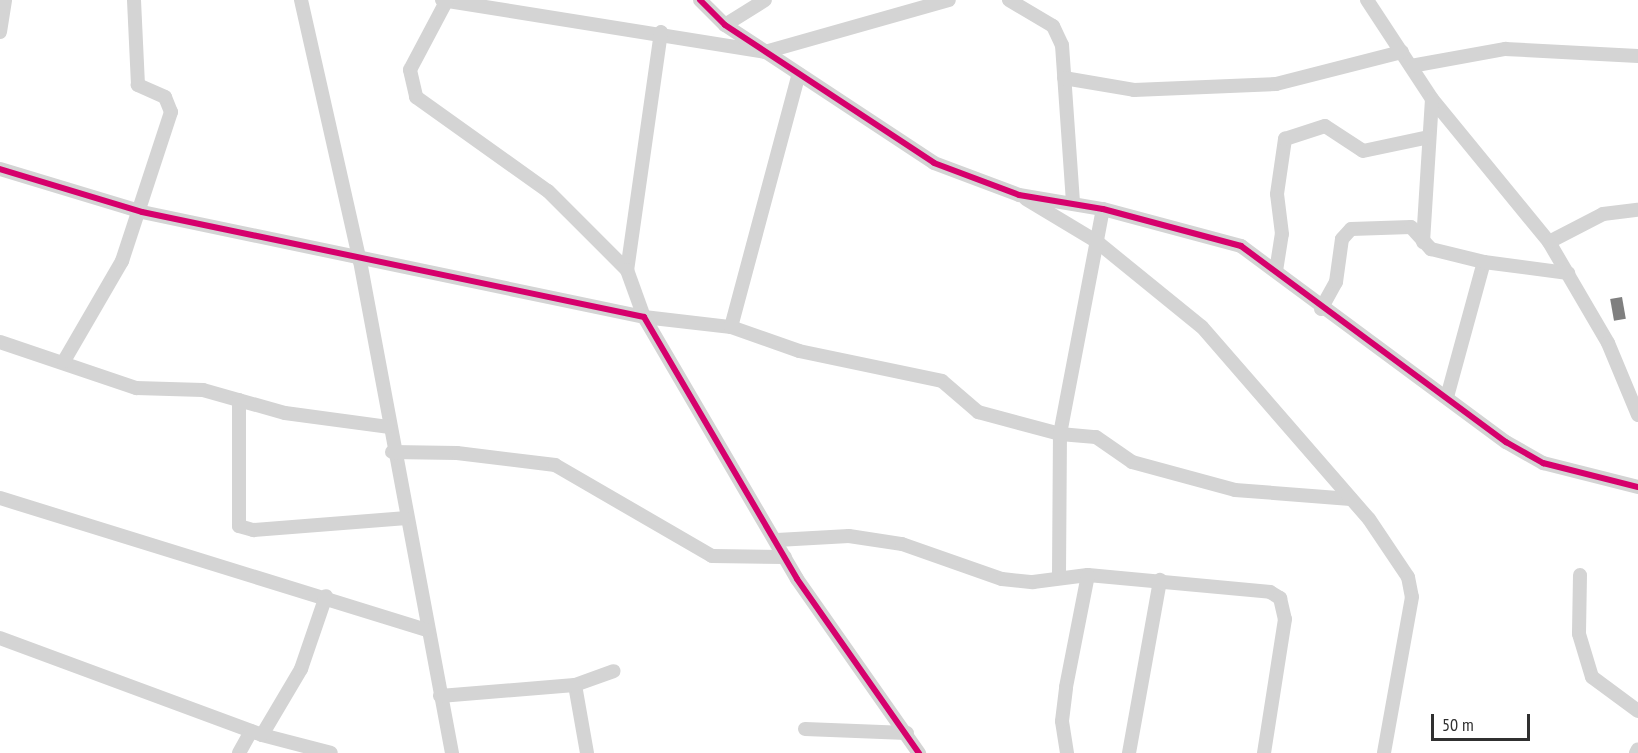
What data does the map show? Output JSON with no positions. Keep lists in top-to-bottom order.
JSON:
{
  "scale_bar": "50 m"
}
